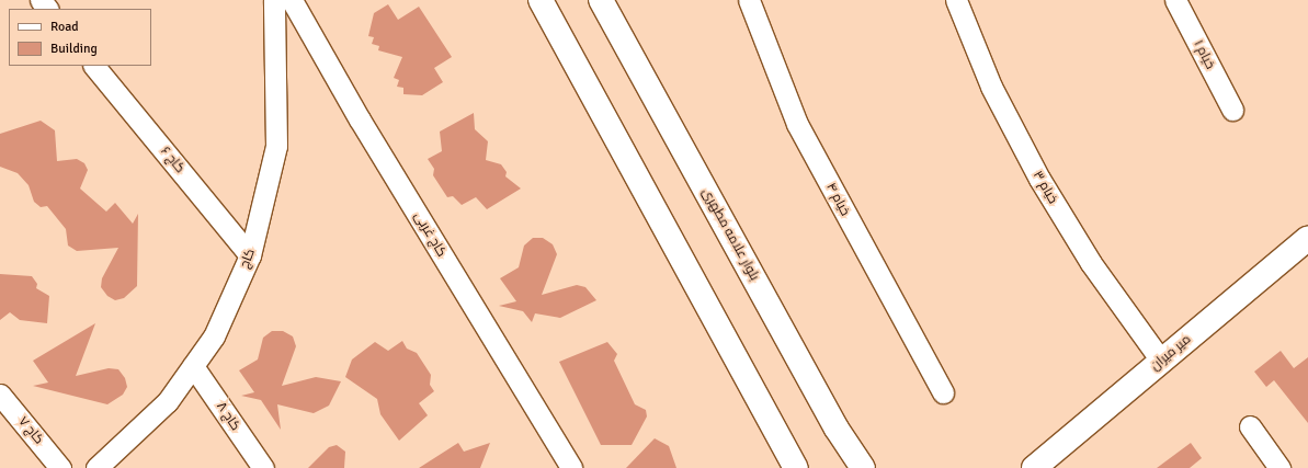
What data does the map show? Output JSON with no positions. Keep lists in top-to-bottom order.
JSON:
{
  "streets": {
    "main road": ["بلوار علامه مطهری", "میر میران"],
    "street": [
      "خیام ۱",
      "کاج ۶",
      "خیام ۳",
      "خیام ۴",
      "کاج غربی",
      "کاج",
      "کاج ۸",
      "کاج ۷"
    ]
  },
  "crossings": [
    ["کاج ۶", "کاج"],
    ["خیام ۳", "میر میران"],
    ["کاج", "کاج ۸"]
  ],
  "legend": ["Road", "Building"]
}
